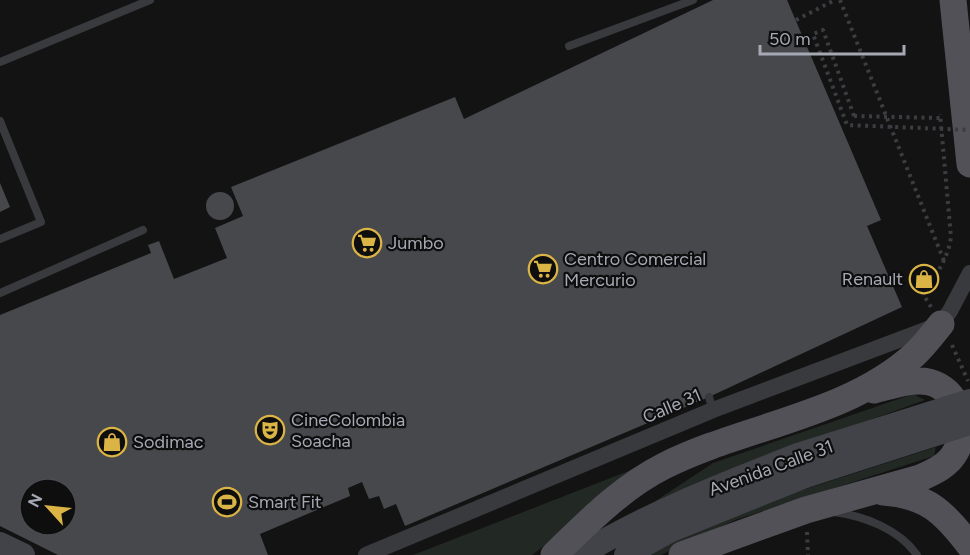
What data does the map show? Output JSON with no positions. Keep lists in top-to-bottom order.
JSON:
{
  "streets": {
    "main road": ["Avenida Calle 31"],
    "street": ["Calle 31"]
  },
  "places": {
    "supermarket": ["Jumbo", "Centro Comercial Mercurio"],
    "shop": ["Renault", "Sodimac"],
    "theatre": ["CineColombia Soacha"],
    "sports": ["Smart Fit"]
  },
  "scale_bar": "50 m",
  "north": "top left"
}
